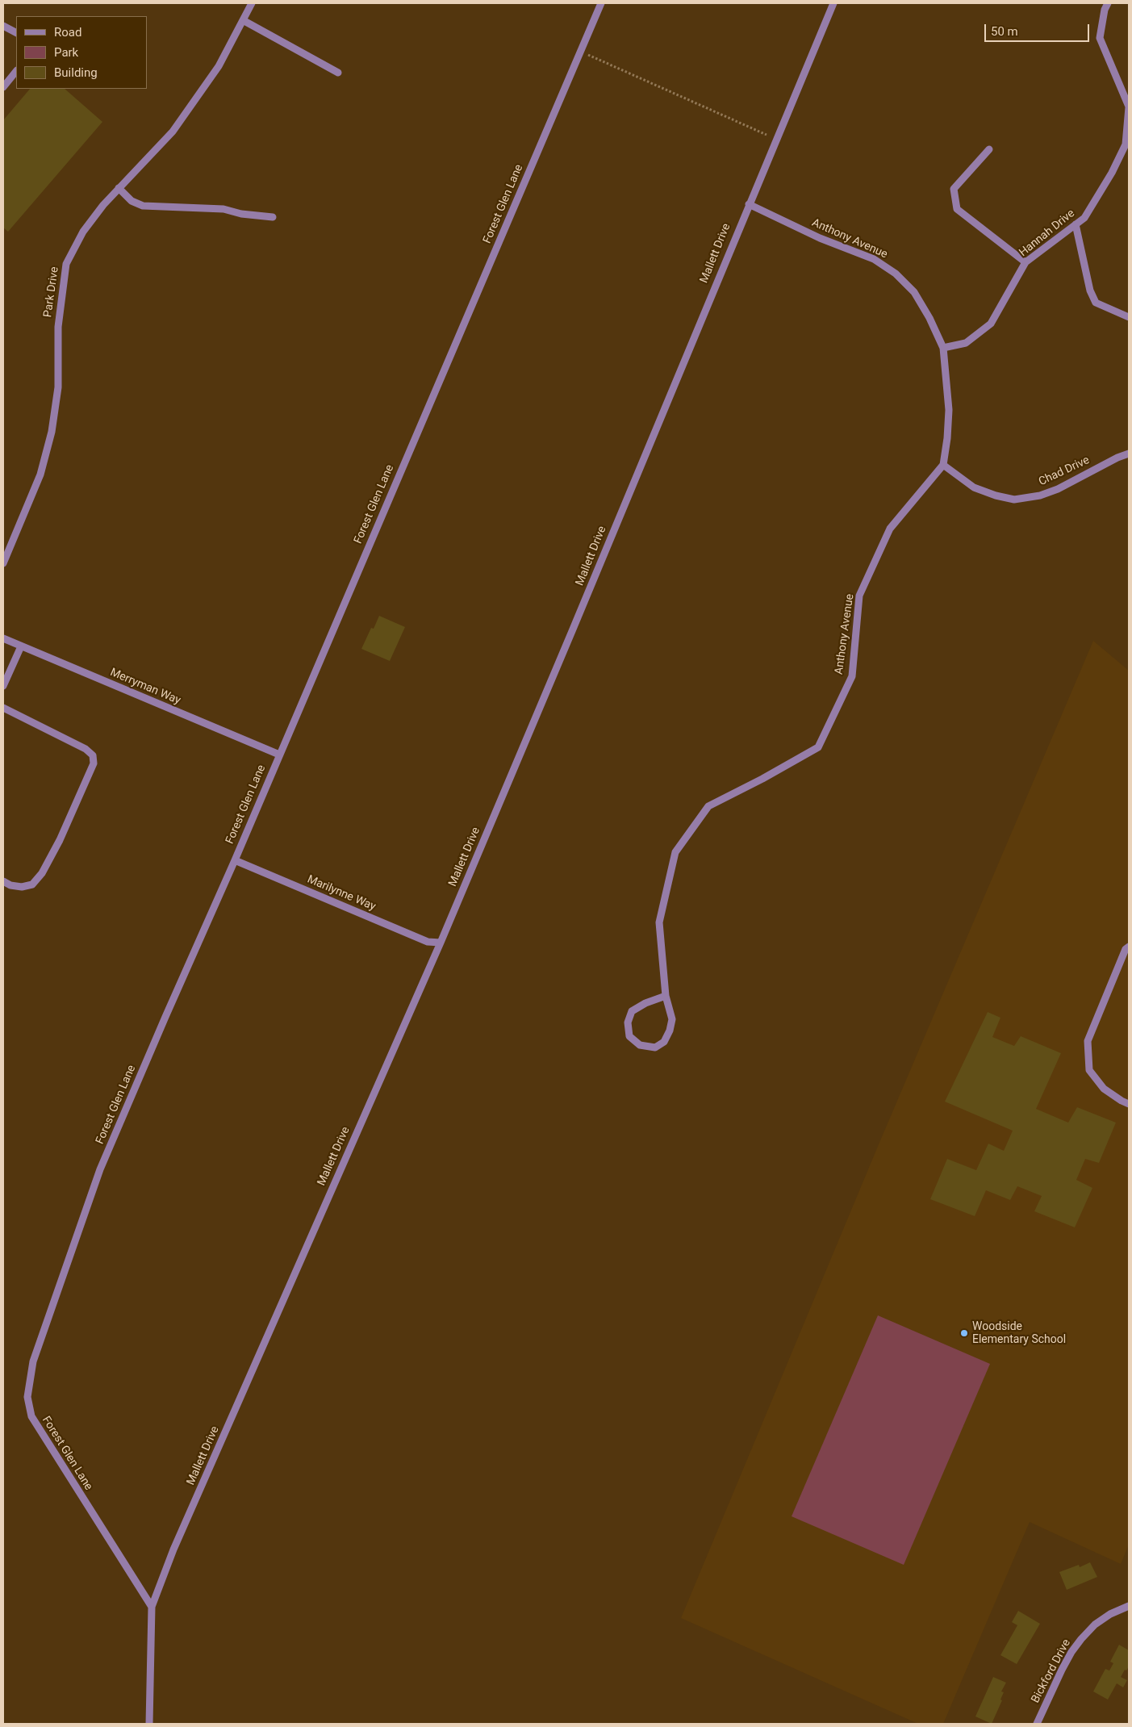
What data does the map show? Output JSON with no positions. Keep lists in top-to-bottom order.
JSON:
{
  "streets": {
    "street": [
      "Forest Glen Lane",
      "Hannah Drive",
      "Anthony Avenue",
      "Mallett Drive",
      "Park Drive",
      "Chad Drive",
      "Merryman Way",
      "Marilynne Way",
      "Bickford Drive"
    ]
  },
  "crossings": [
    ["Forest Glen Lane", "Mallett Drive"],
    ["Forest Glen Lane", "Merryman Way"],
    ["Forest Glen Lane", "Marilynne Way"],
    ["Hannah Drive", "Anthony Avenue"],
    ["Anthony Avenue", "Mallett Drive"],
    ["Anthony Avenue", "Chad Drive"],
    ["Mallett Drive", "Marilynne Way"]
  ],
  "places": ["Woodside Elementary School"],
  "legend": ["Road", "Park", "Building"],
  "scale_bar": "50 m"
}
